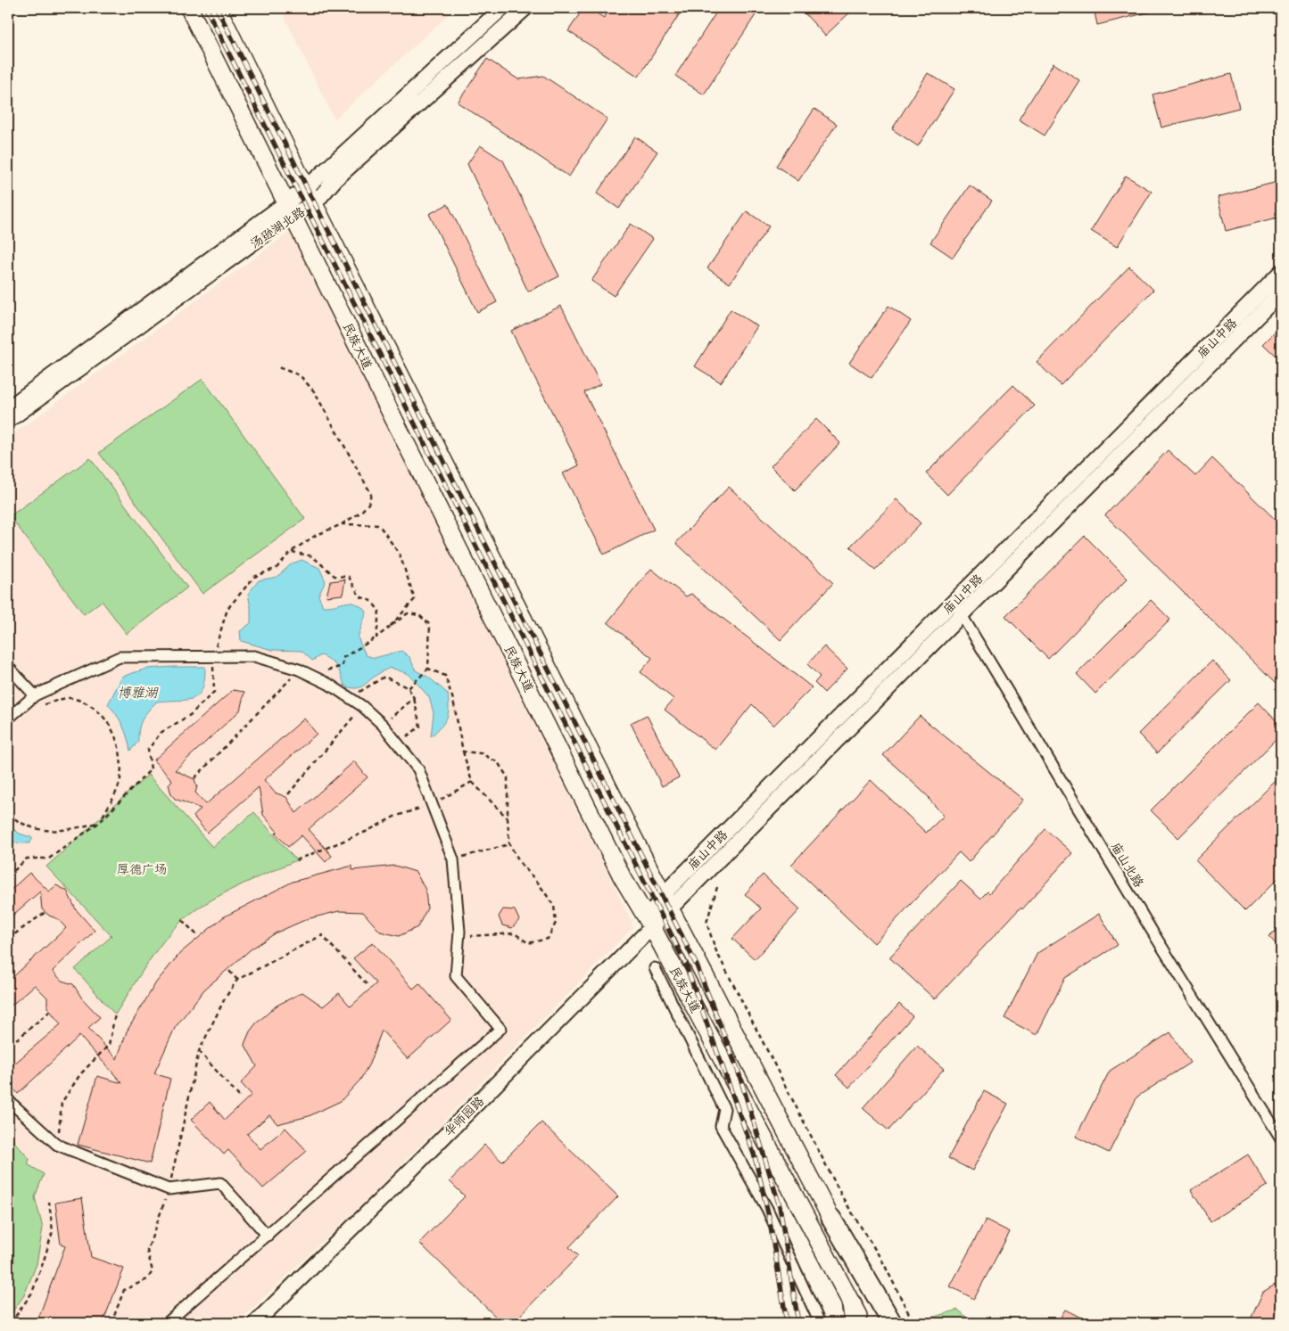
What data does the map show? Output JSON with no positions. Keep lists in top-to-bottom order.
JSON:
{
  "streets": {
    "main road": ["民族大道"],
    "street": [
      "汤逊湖北路",
      "庙山中路",
      "庙山北路",
      "华师园路"
    ]
  },
  "crossings": [
    ["汤逊湖北路", "民族大道"],
    ["庙山中路", "民族大道"],
    ["庙山中路", "庙山北路"],
    ["庙山中路", "华师园路"],
    ["民族大道", "华师园路"]
  ],
  "water": ["博雅湖"],
  "parks": ["厚德广场"]
}
